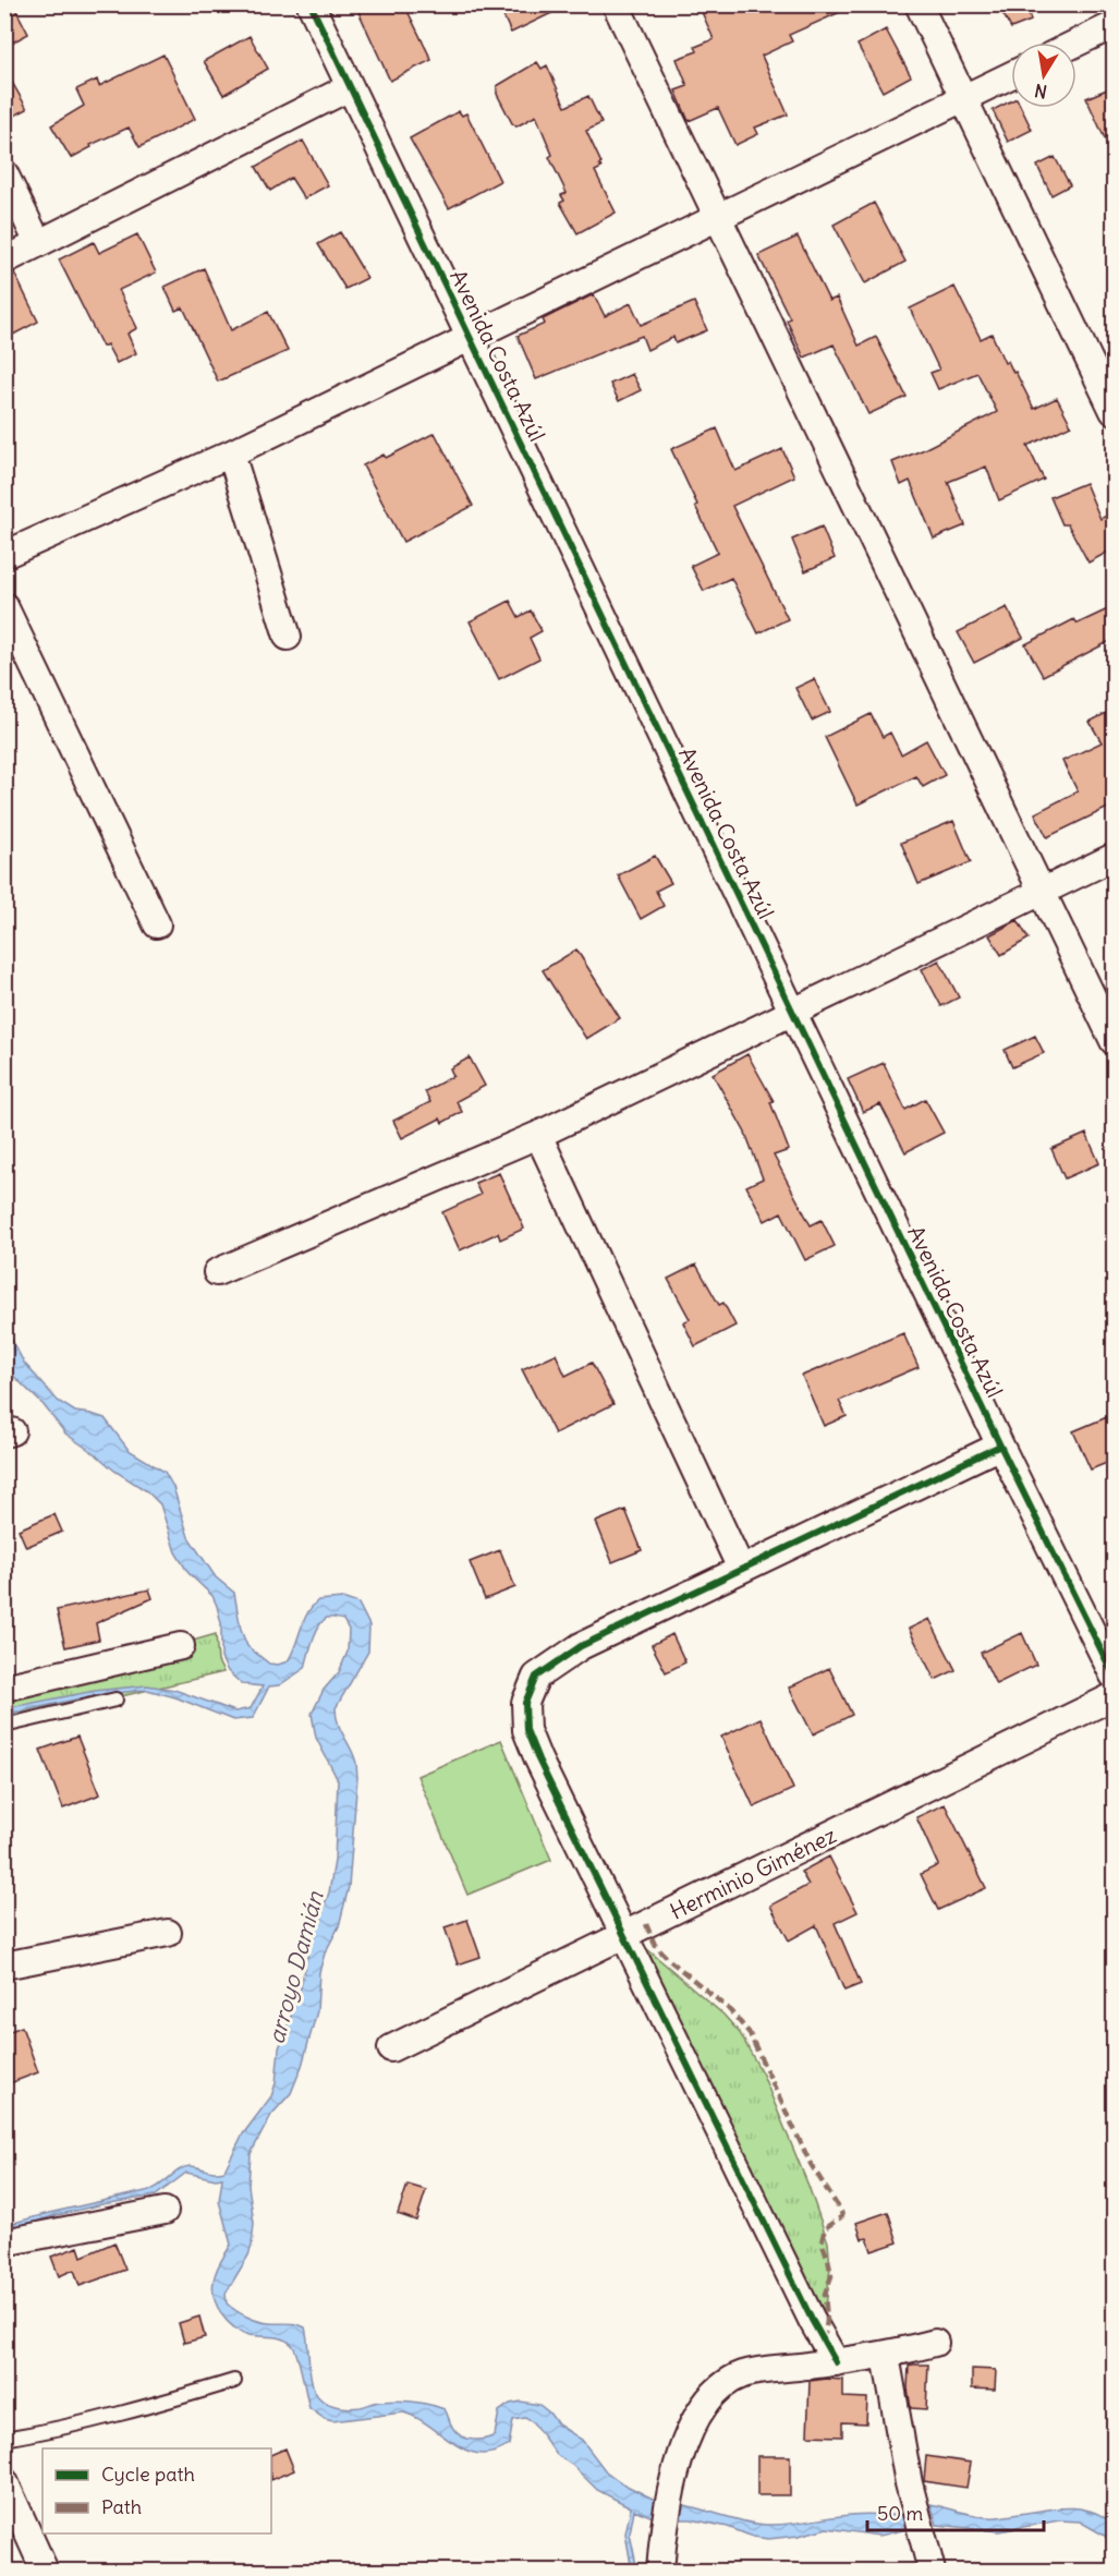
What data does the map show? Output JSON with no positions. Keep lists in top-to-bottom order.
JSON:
{
  "streets": {
    "street": ["Avenida Costa Azúl", "Herminio Giménez"]
  },
  "water": ["arroyo Damián"],
  "legend": ["Cycle path", "Path"],
  "scale_bar": "50 m",
  "north": "bottom"
}
